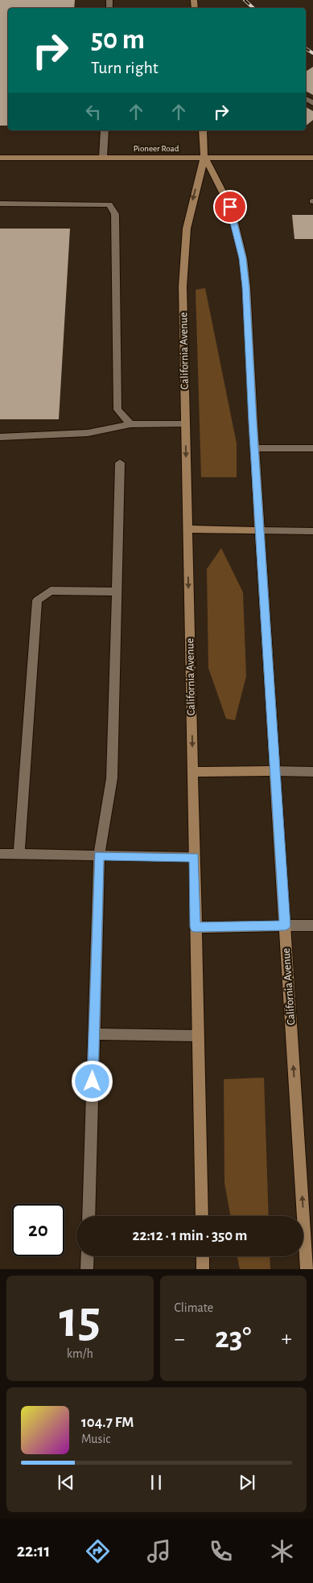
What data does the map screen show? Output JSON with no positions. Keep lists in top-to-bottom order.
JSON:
{
  "streets": {
    "main road": ["Pioneer Road", "California Avenue"]
  },
  "crossings": [
    ["Pioneer Road", "California Avenue"]
  ],
  "page": {
    "turn": ["50 m", "Turn right"],
    "limit": "20",
    "trip": "22:12 · 1 min · 350 m",
    "tile": [
      ["15", "km/h"],
      "Climate"
    ],
    "heat": ["−", "23°", "+"],
    "song": ["104.7 FM", "Music"],
    "tabs": "22:11"
  }
}
